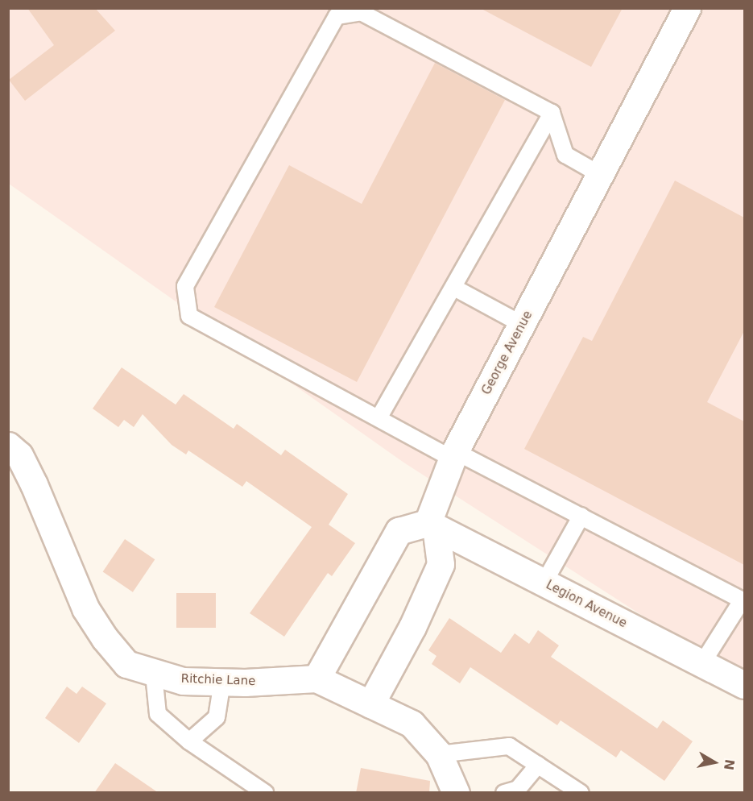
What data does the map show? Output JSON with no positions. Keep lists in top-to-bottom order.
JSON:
{
  "streets": {
    "street": ["George Avenue", "Legion Avenue", "Ritchie Lane"]
  },
  "crossings": [
    ["George Avenue", "Legion Avenue"]
  ],
  "north": "right"
}
